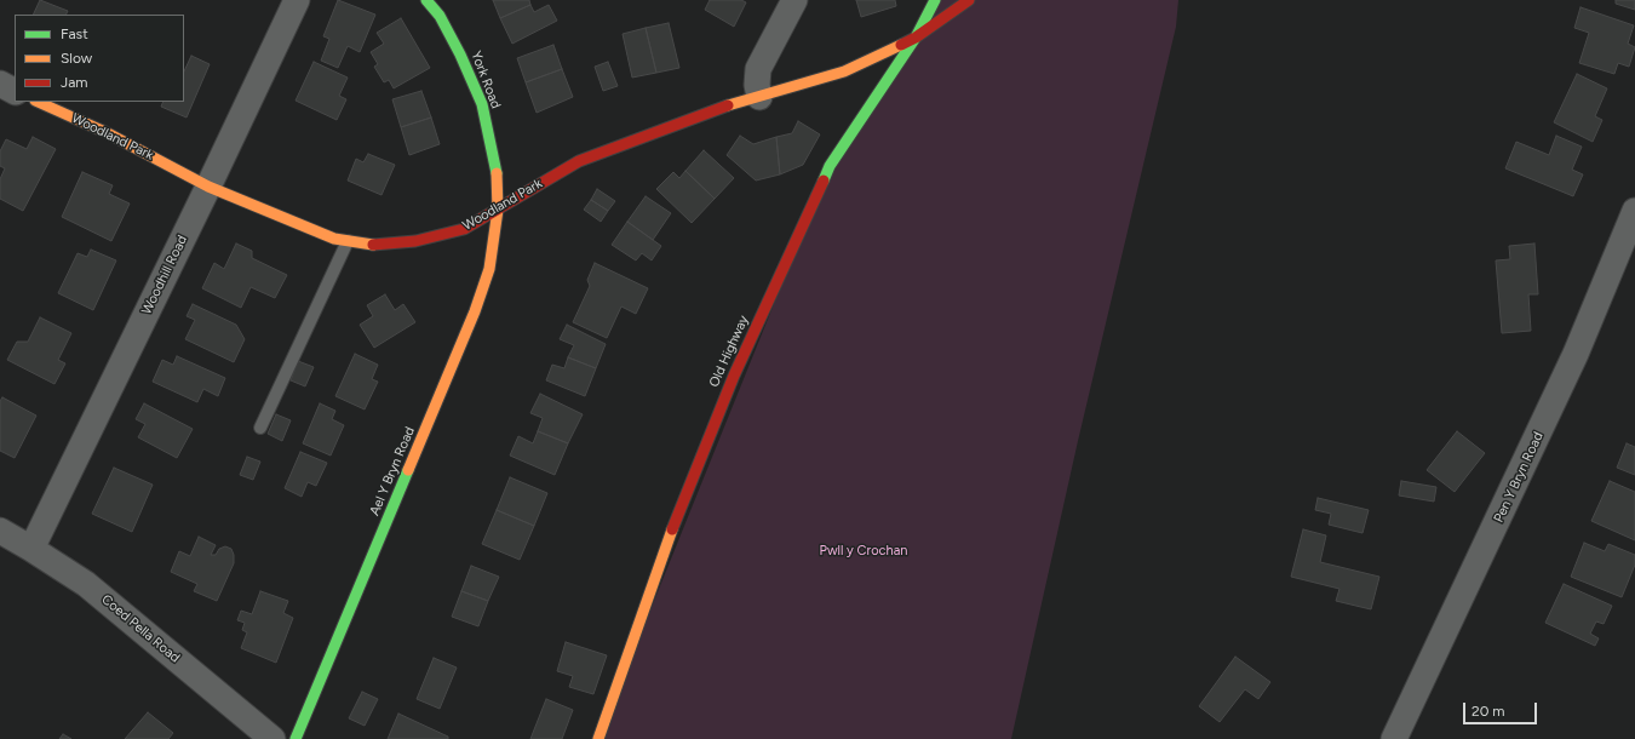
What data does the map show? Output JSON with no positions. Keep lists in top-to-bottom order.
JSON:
{
  "streets": {
    "street": [
      "York Road",
      "Woodland Park",
      "Woodhill Road",
      "Old Highway",
      "Ael Y Bryn Road",
      "Pen Y Bryn Road",
      "Coed Pella Road"
    ]
  },
  "crossings": [
    ["York Road", "Woodland Park"],
    ["York Road", "Ael Y Bryn Road"],
    ["Woodland Park", "Woodhill Road"],
    ["Woodland Park", "Old Highway"],
    ["Woodland Park", "Ael Y Bryn Road"],
    ["Woodhill Road", "Coed Pella Road"]
  ],
  "parks": ["Pwll y Crochan"],
  "legend": ["Fast", "Slow", "Jam"],
  "scale_bar": "20 m"
}
